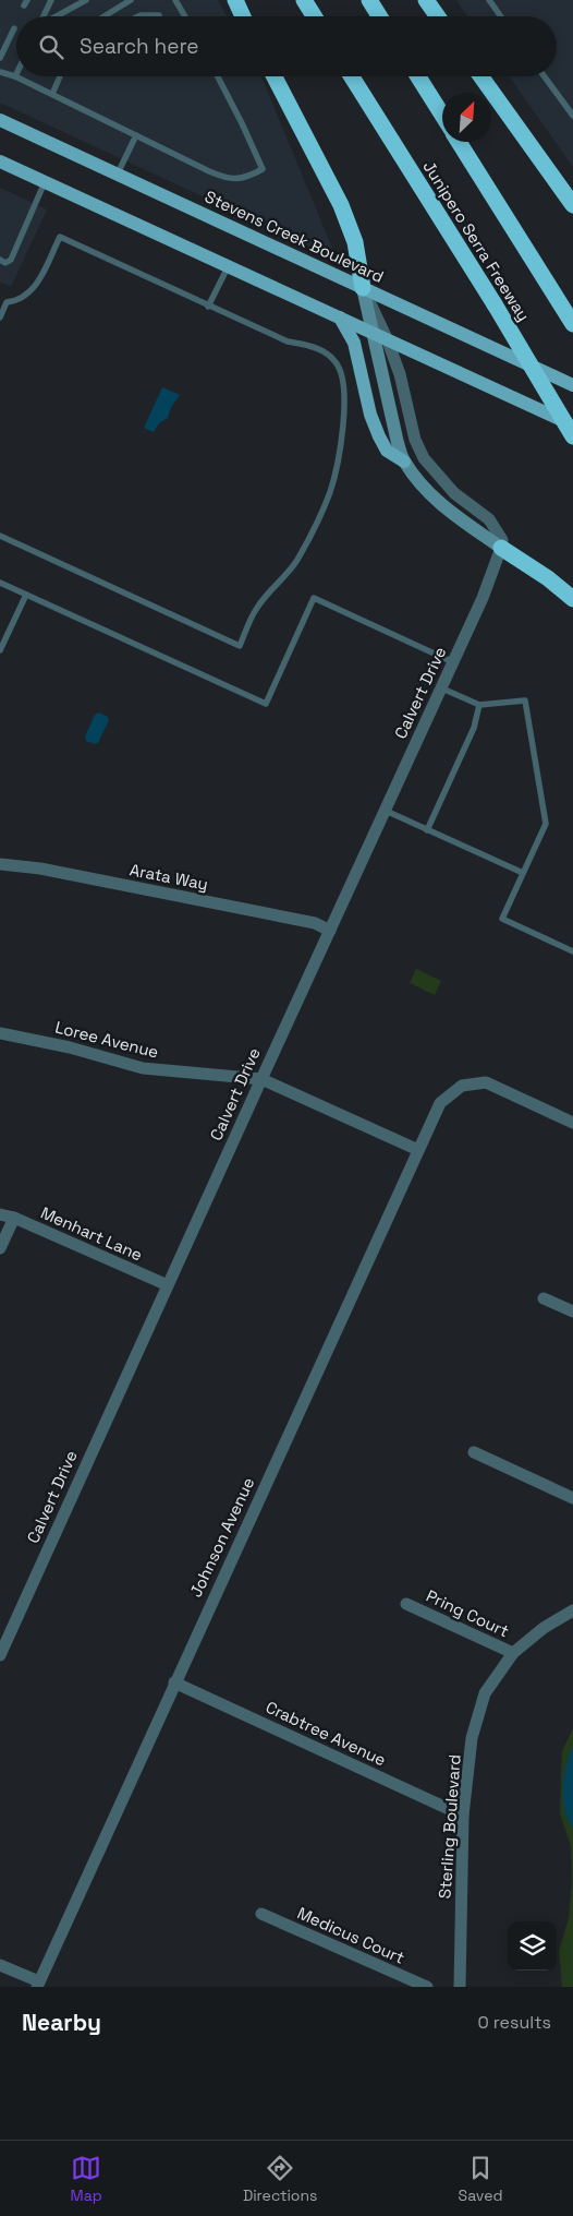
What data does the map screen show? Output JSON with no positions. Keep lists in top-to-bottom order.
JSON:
{
  "streets": {
    "highway": ["Junipero Serra Freeway"],
    "main road": ["Stevens Creek Boulevard"],
    "street": [
      "Calvert Drive",
      "Arata Way",
      "Loree Avenue",
      "Menhart Lane",
      "Johnson Avenue",
      "Pring Court",
      "Crabtree Avenue",
      "Sterling Boulevard",
      "Medicus Court"
    ]
  },
  "crossings": [
    ["Calvert Drive", "Arata Way"],
    ["Calvert Drive", "Loree Avenue"],
    ["Calvert Drive", "Menhart Lane"],
    ["Loree Avenue", "Johnson Avenue"],
    ["Johnson Avenue", "Crabtree Avenue"],
    ["Pring Court", "Sterling Boulevard"],
    ["Crabtree Avenue", "Sterling Boulevard"]
  ],
  "north": "top right",
  "page": {
    "search": "Search here",
    "heading": ["Nearby", "0 results"],
    "nav": ["Map", "Directions", "Saved"]
  }
}
